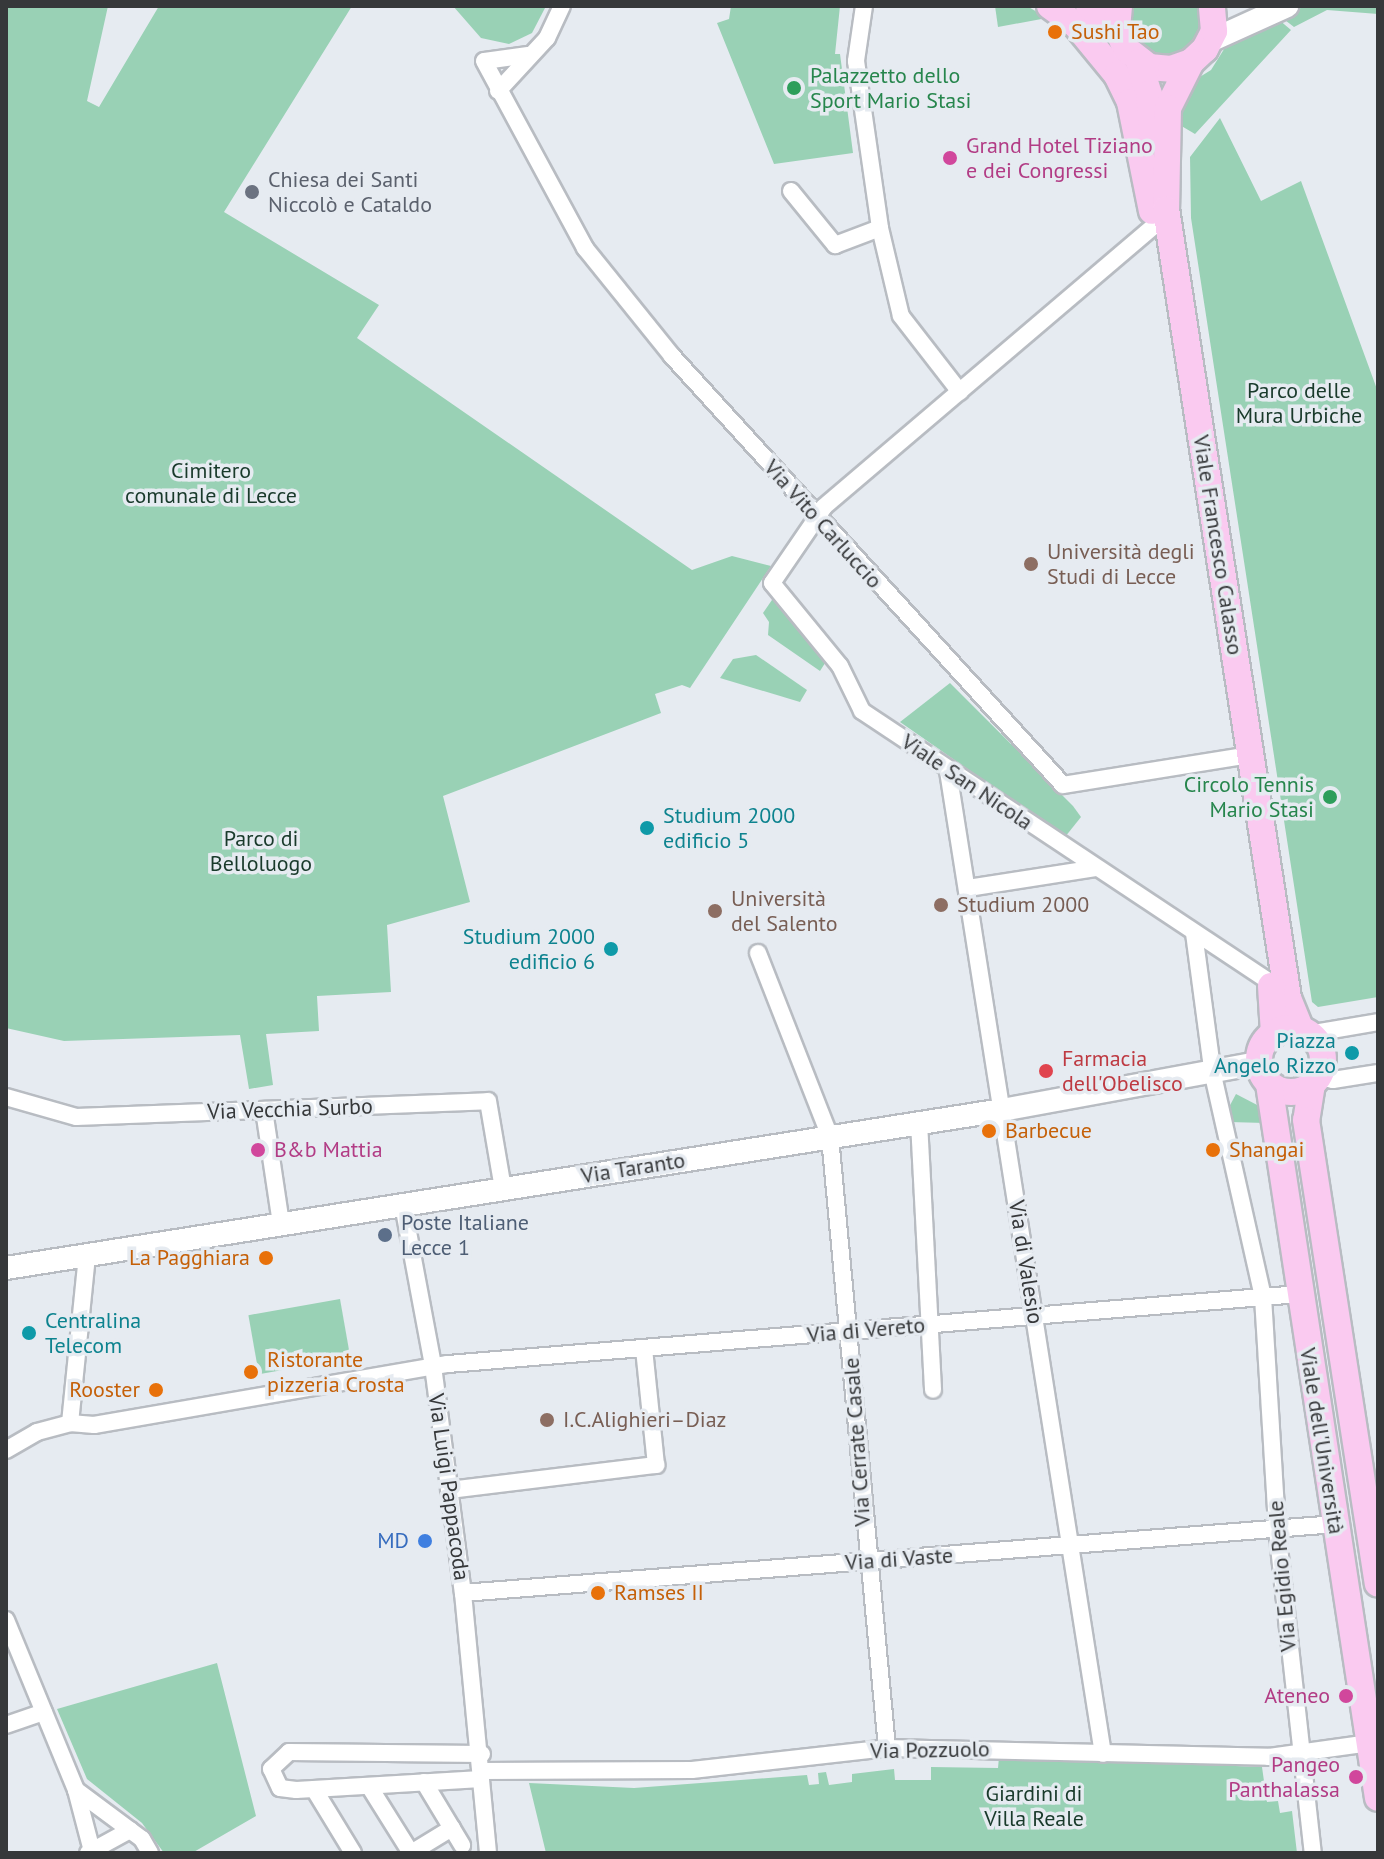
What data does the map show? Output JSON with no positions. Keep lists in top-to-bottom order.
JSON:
{
  "streets": {
    "main road": ["Viale Francesco Calasso", "Via Taranto", "Viale dell'Università"],
    "street": [
      "Via Vito Carluccio",
      "Viale San Nicola",
      "Via Vecchia Surbo",
      "Via di Valesio",
      "Via di Vereto",
      "Via Cerrate Casale",
      "Via Luigi Pappacoda",
      "Via di Vaste",
      "Via Egidio Reale",
      "Via Pozzuolo"
    ]
  },
  "crossings": [
    ["Via Vito Carluccio", "Viale Francesco Calasso"],
    ["Via Vito Carluccio", "Viale San Nicola"],
    ["Viale Francesco Calasso", "Viale San Nicola"],
    ["Viale Francesco Calasso", "Via Taranto"],
    ["Viale Francesco Calasso", "Viale dell'Università"],
    ["Viale San Nicola", "Via di Valesio"],
    ["Via Vecchia Surbo", "Via Taranto"],
    ["Via Taranto", "Via di Valesio"],
    ["Via Taranto", "Viale dell'Università"],
    ["Via Taranto", "Via Cerrate Casale"],
    ["Via Taranto", "Via Luigi Pappacoda"],
    ["Via di Valesio", "Via di Vereto"],
    ["Via di Valesio", "Via di Vaste"],
    ["Via di Valesio", "Via Pozzuolo"],
    ["Via di Vereto", "Viale dell'Università"],
    ["Via di Vereto", "Via Cerrate Casale"],
    ["Via di Vereto", "Via Luigi Pappacoda"],
    ["Via di Vereto", "Via Egidio Reale"],
    ["Viale dell'Università", "Via di Vaste"],
    ["Viale dell'Università", "Via Pozzuolo"],
    ["Via Cerrate Casale", "Via di Vaste"],
    ["Via Cerrate Casale", "Via Pozzuolo"],
    ["Via Luigi Pappacoda", "Via di Vaste"],
    ["Via Luigi Pappacoda", "Via Pozzuolo"],
    ["Via di Vaste", "Via Egidio Reale"],
    ["Via Egidio Reale", "Via Pozzuolo"]
  ],
  "parks": [
    "Parco delle Mura Urbiche",
    "Cimitero comunale di Lecce",
    "Parco di Belloluogo",
    "Giardini di Villa Reale"
  ],
  "places": [
    "Sushi Tao",
    "Palazzetto dello Sport Mario Stasi",
    "Grand Hotel Tiziano e dei Congressi",
    "Chiesa dei Santi Niccolò e Cataldo",
    "Università degli Studi di Lecce",
    "Circolo Tennis Mario Stasi",
    "Studium 2000 edificio 5",
    "Studium 2000",
    "Università del Salento",
    "Studium 2000 edificio 6",
    "Piazza Angelo Rizzo",
    "Farmacia dell'Obelisco",
    "Barbecue",
    "B&b Mattia",
    "Shangai",
    "Poste Italiane Lecce 1",
    "La Pagghiara",
    "Centralina Telecom",
    "Ristorante pizzeria Crosta",
    "Rooster",
    "I.C.Alighieri–Diaz",
    "MD",
    "Ramses II",
    "Ateneo",
    "Pangeo Panthalassa"
  ]
}
